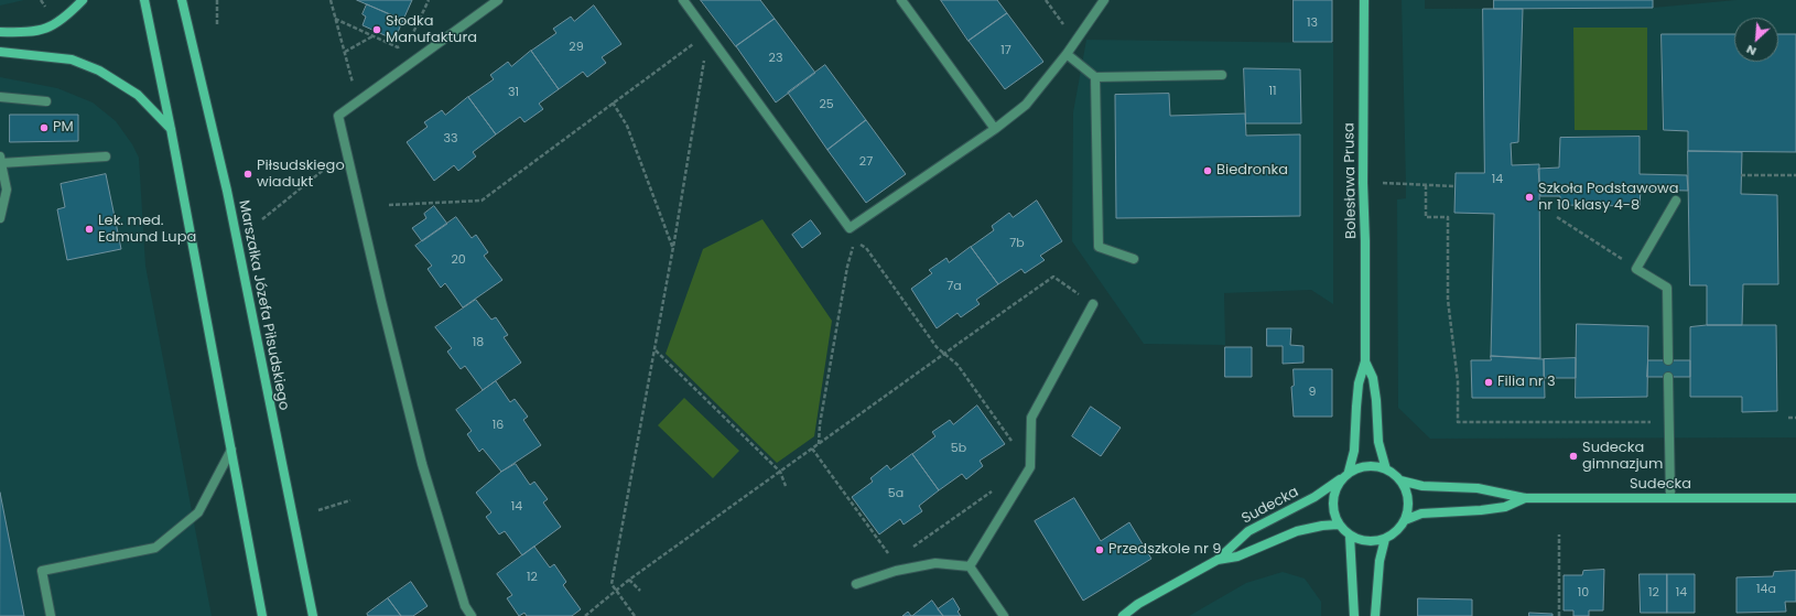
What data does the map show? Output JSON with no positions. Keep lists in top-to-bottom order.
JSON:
{
  "streets": {
    "street": ["Bolesława Prusa", "Marszałka Józefa Piłsudskiego", "Sudecka"]
  },
  "crossings": [
    ["Bolesława Prusa", "Sudecka"]
  ],
  "places": [
    "Słodka Manufaktura",
    "PM",
    "Biedronka",
    "Piłsudskiego wiadukt",
    "Szkoła Podstawowa nr 10 klasy 4-8",
    "Lek. med. Edmund Lupa",
    "Filia nr 3",
    "Sudecka gimnazjum",
    "Przedszkole nr 9"
  ],
  "house_numbers": [
    "13",
    "29",
    "17",
    "23",
    "11",
    "31",
    "25",
    "33",
    "27",
    "14",
    "7b",
    "20",
    "7a",
    "18",
    "9",
    "16",
    "5b",
    "5a",
    "14",
    "12",
    "14a",
    "10",
    "12",
    "14"
  ],
  "north": "bottom left"
}
